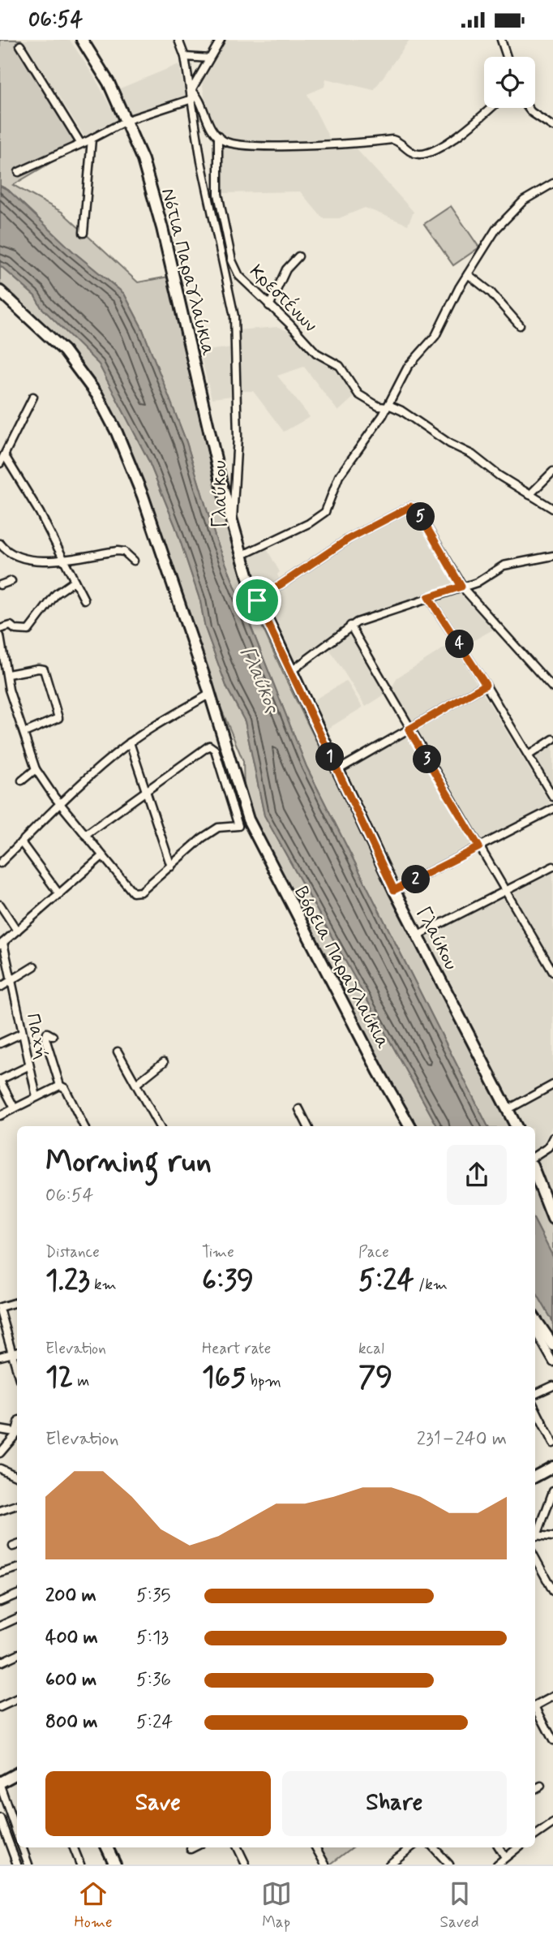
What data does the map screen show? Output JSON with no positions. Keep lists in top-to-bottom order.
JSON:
{
  "streets": {
    "main road": ["Νότια Παραγλαύκια", "Γλαύκου", "Βόρεια Παραγλαύκια"],
    "street": ["Κρεστένων", "Παχή"]
  },
  "crossings": [
    ["Νότια Παραγλαύκια", "Γλαύκου"]
  ],
  "water": ["Γλαύκος"],
  "page": {
    "status": "06:54",
    "pins": [
      "5",
      "4",
      "1",
      "3",
      "2"
    ],
    "heading": ["Morning run", "06:54"],
    "stats": [
      ["Distance", "1.23 km"],
      ["Time", "6:39"],
      ["Pace", "5:24 /km"],
      ["Elevation", "12 m"],
      ["Heart rate", "165 bpm"],
      ["kcal", "79"]
    ],
    "chart": ["Elevation", "231–240 m"],
    "list": [
      {
        "name": "200 m",
        "note": "5:35"
      },
      {
        "name": "400 m",
        "note": "5:13"
      },
      {
        "name": "600 m",
        "note": "5:36"
      },
      {
        "name": "800 m",
        "note": "5:24"
      }
    ],
    "buttons": ["Save", "Share"],
    "tabs": ["Home", "Map", "Saved"]
  }
}
